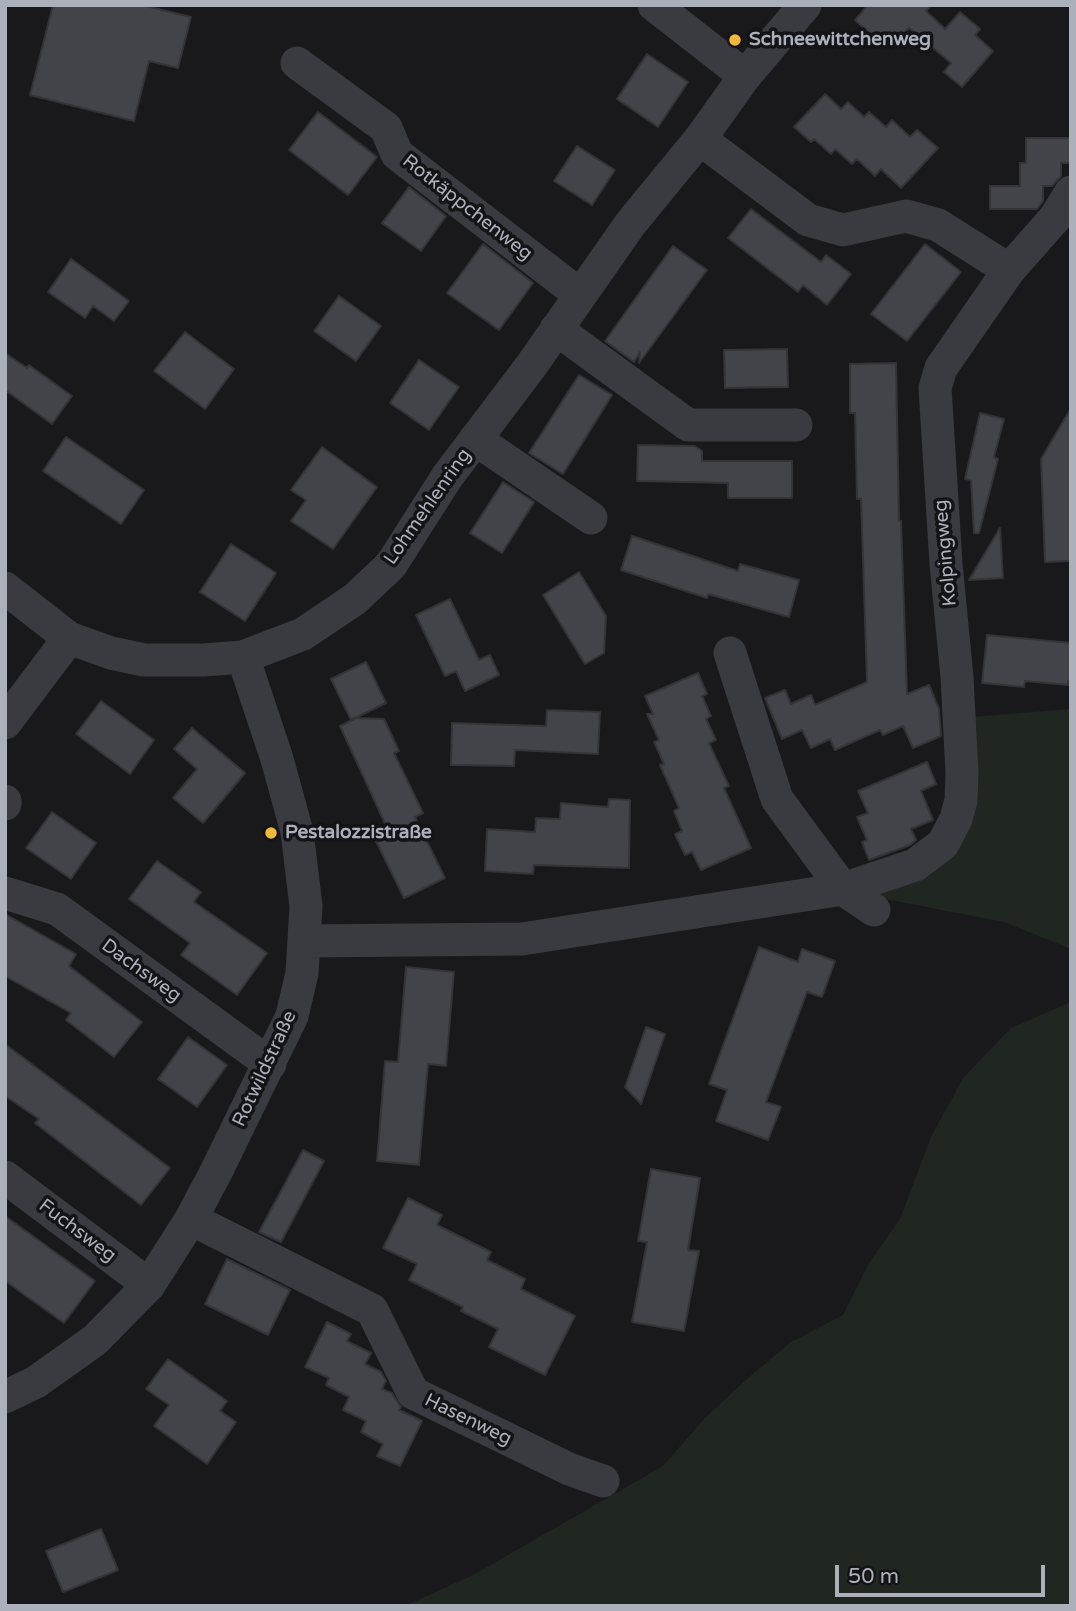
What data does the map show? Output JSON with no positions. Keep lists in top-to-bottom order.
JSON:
{
  "streets": {
    "street": [
      "Rotkäppchenweg",
      "Lohmehlenring",
      "Kolpingweg",
      "Dachsweg",
      "Rotwildstraße",
      "Fuchsweg",
      "Hasenweg"
    ]
  },
  "crossings": [
    ["Rotkäppchenweg", "Lohmehlenring"],
    ["Lohmehlenring", "Rotwildstraße"],
    ["Dachsweg", "Rotwildstraße"],
    ["Rotwildstraße", "Fuchsweg"],
    ["Rotwildstraße", "Hasenweg"]
  ],
  "places": ["Schneewittchenweg", "Pestalozzistraße"],
  "scale_bar": "50 m"
}
